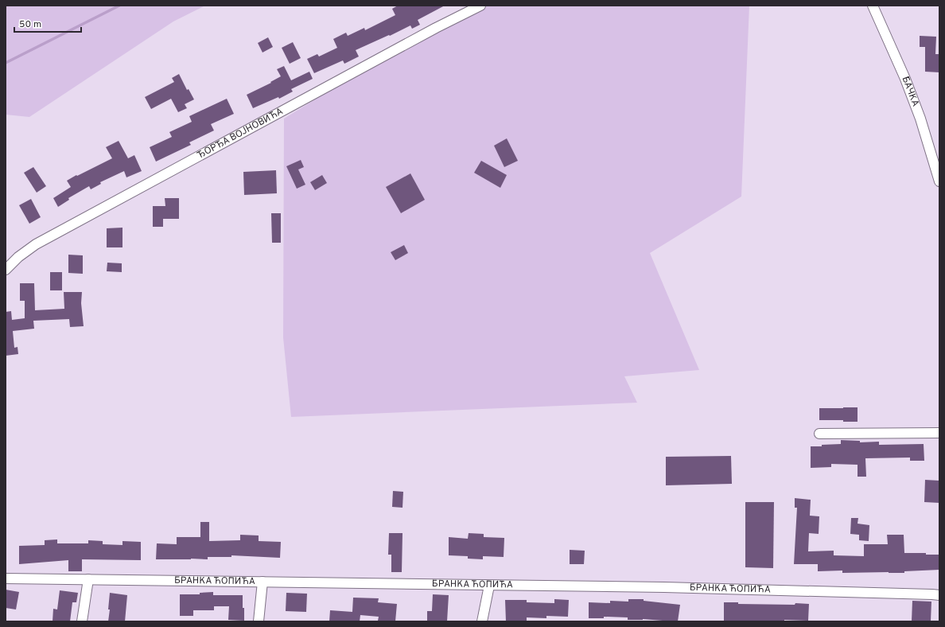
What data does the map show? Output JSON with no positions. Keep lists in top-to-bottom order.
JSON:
{
  "streets": {
    "street": ["БАЧКА", "ЂОРЂА ВОЈНОВИЋА", "БРАНКА ЋОПИЋА"]
  },
  "scale_bar": "50 m"
}
